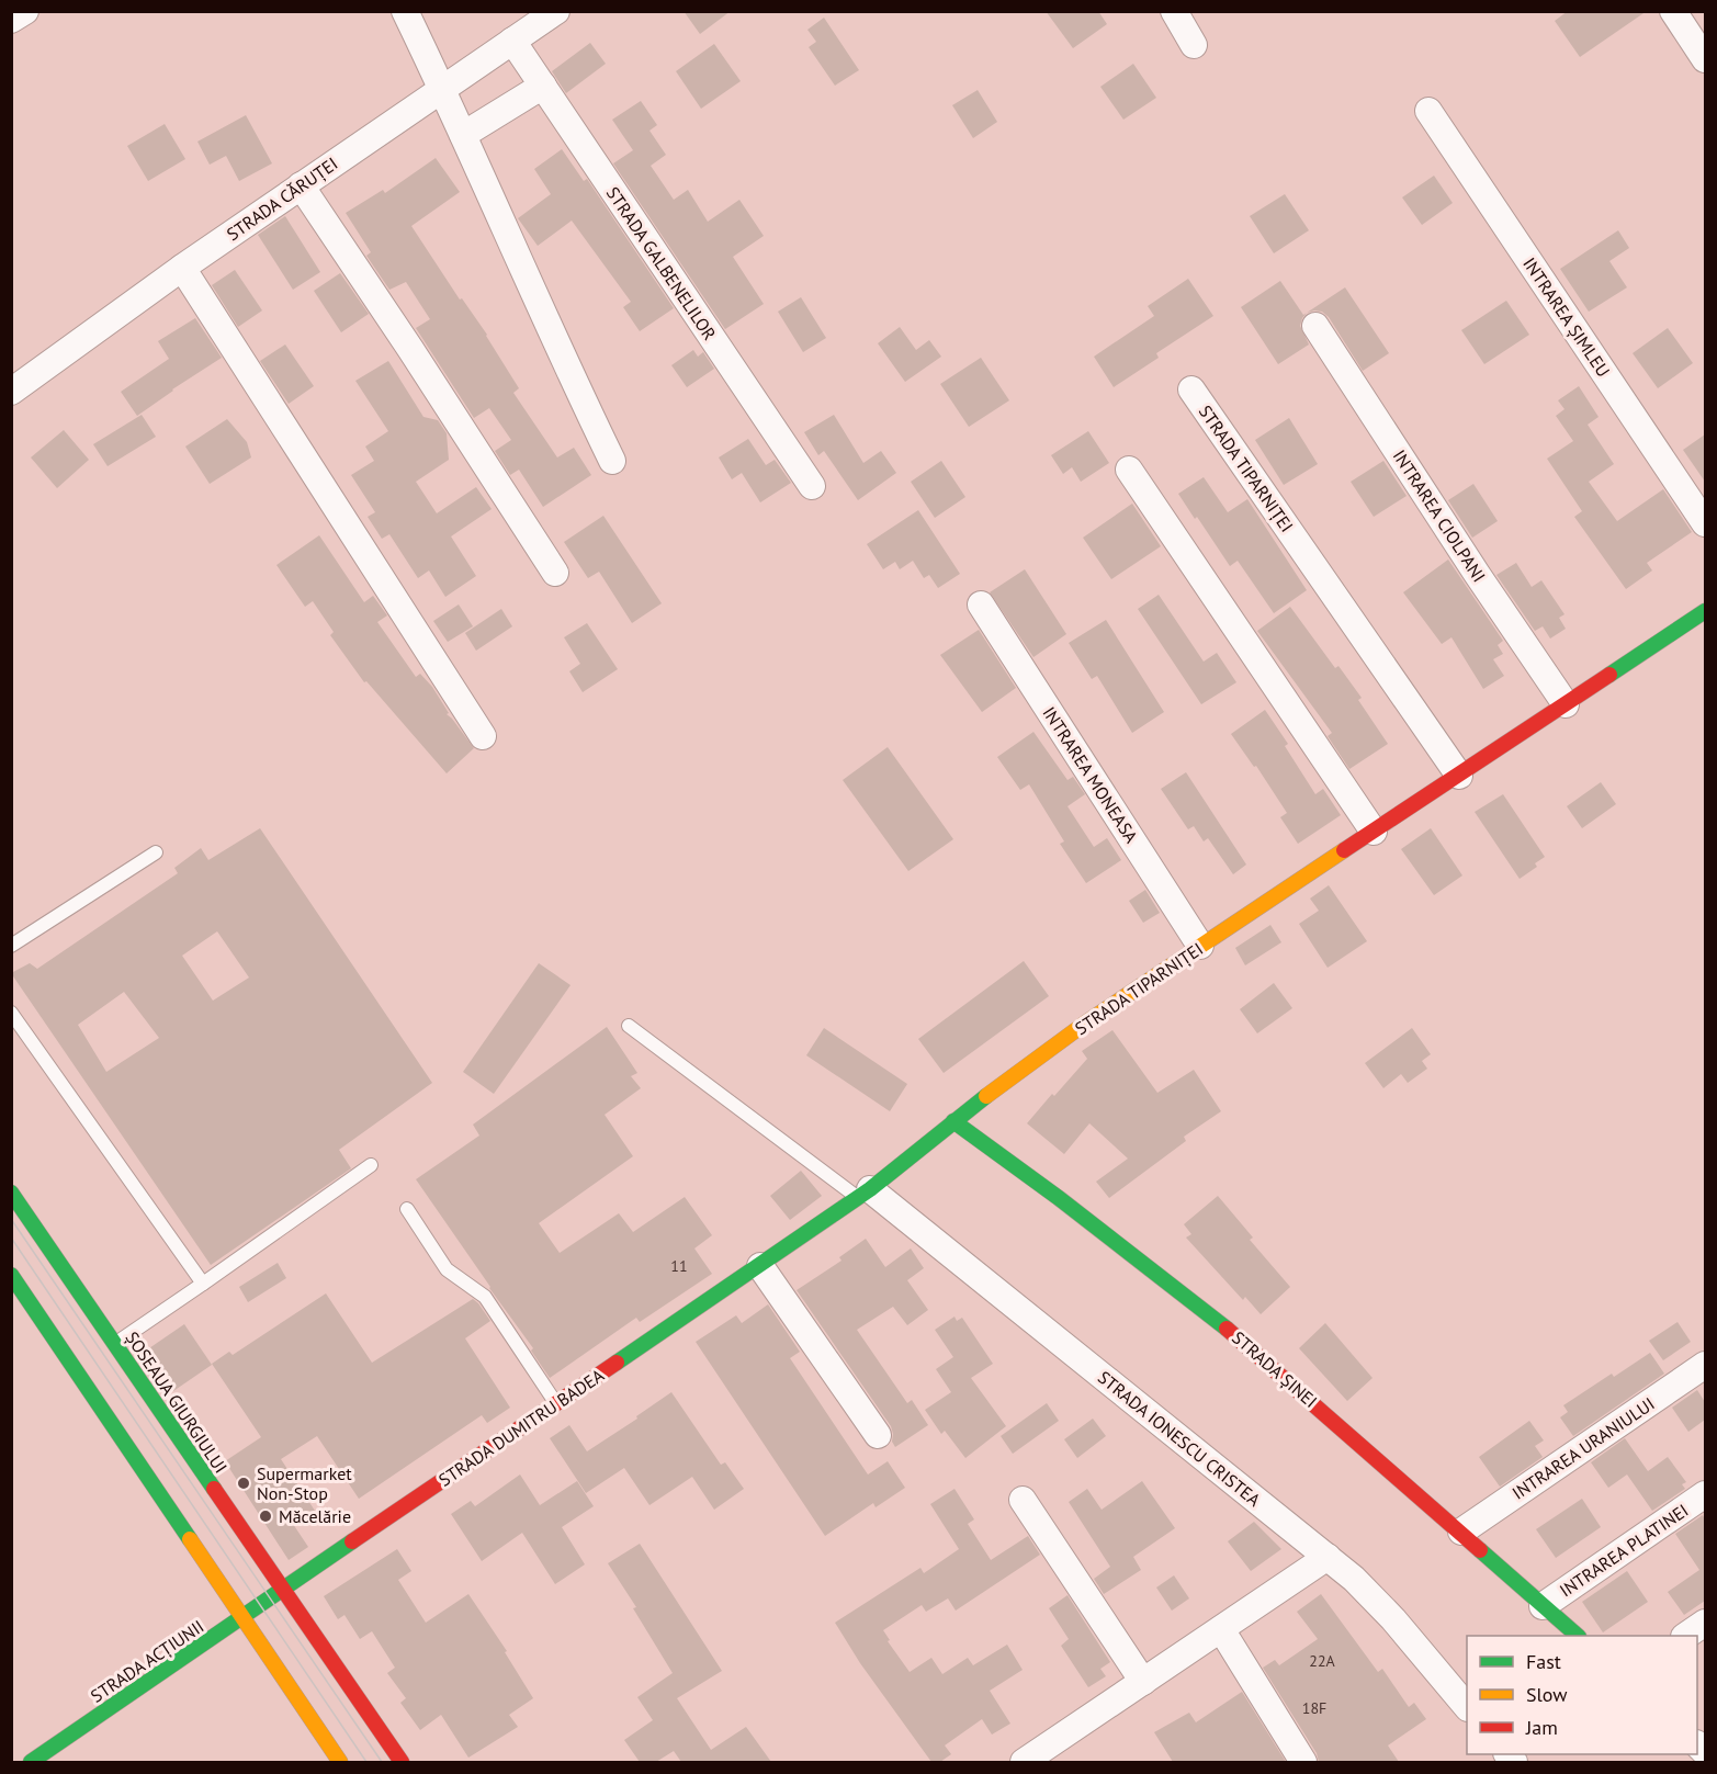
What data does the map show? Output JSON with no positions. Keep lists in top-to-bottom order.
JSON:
{
  "streets": {
    "street": [
      "STRADA CĂRUȚEI",
      "STRADA GALBENELILOR",
      "INTRAREA ȘIMLEU",
      "STRADA TIPARNIȚEI",
      "INTRAREA CIOLPANI",
      "INTRAREA MONEASA",
      "STRADA ȘINEI",
      "ȘOSEAUA GIURGIULUI",
      "STRADA DUMITRU BADEA",
      "STRADA IONESCU CRISTEA",
      "INTRAREA URANIULUI",
      "INTRAREA PLATINEI",
      "STRADA ACȚIUNII"
    ]
  },
  "crossings": [
    ["STRADA CĂRUȚEI", "STRADA GALBENELILOR"],
    ["STRADA TIPARNIȚEI", "INTRAREA CIOLPANI"],
    ["STRADA TIPARNIȚEI", "INTRAREA MONEASA"],
    ["STRADA TIPARNIȚEI", "STRADA ȘINEI"],
    ["STRADA TIPARNIȚEI", "STRADA DUMITRU BADEA"],
    ["STRADA ȘINEI", "INTRAREA URANIULUI"],
    ["STRADA ȘINEI", "INTRAREA PLATINEI"],
    ["ȘOSEAUA GIURGIULUI", "STRADA DUMITRU BADEA"],
    ["ȘOSEAUA GIURGIULUI", "STRADA ACȚIUNII"],
    ["STRADA DUMITRU BADEA", "STRADA IONESCU CRISTEA"],
    ["STRADA DUMITRU BADEA", "STRADA ACȚIUNII"]
  ],
  "places": ["Supermarket Non-Stop", "Măcelărie"],
  "house_numbers": ["11", "22A", "18F"],
  "legend": ["Fast", "Slow", "Jam"]
}
